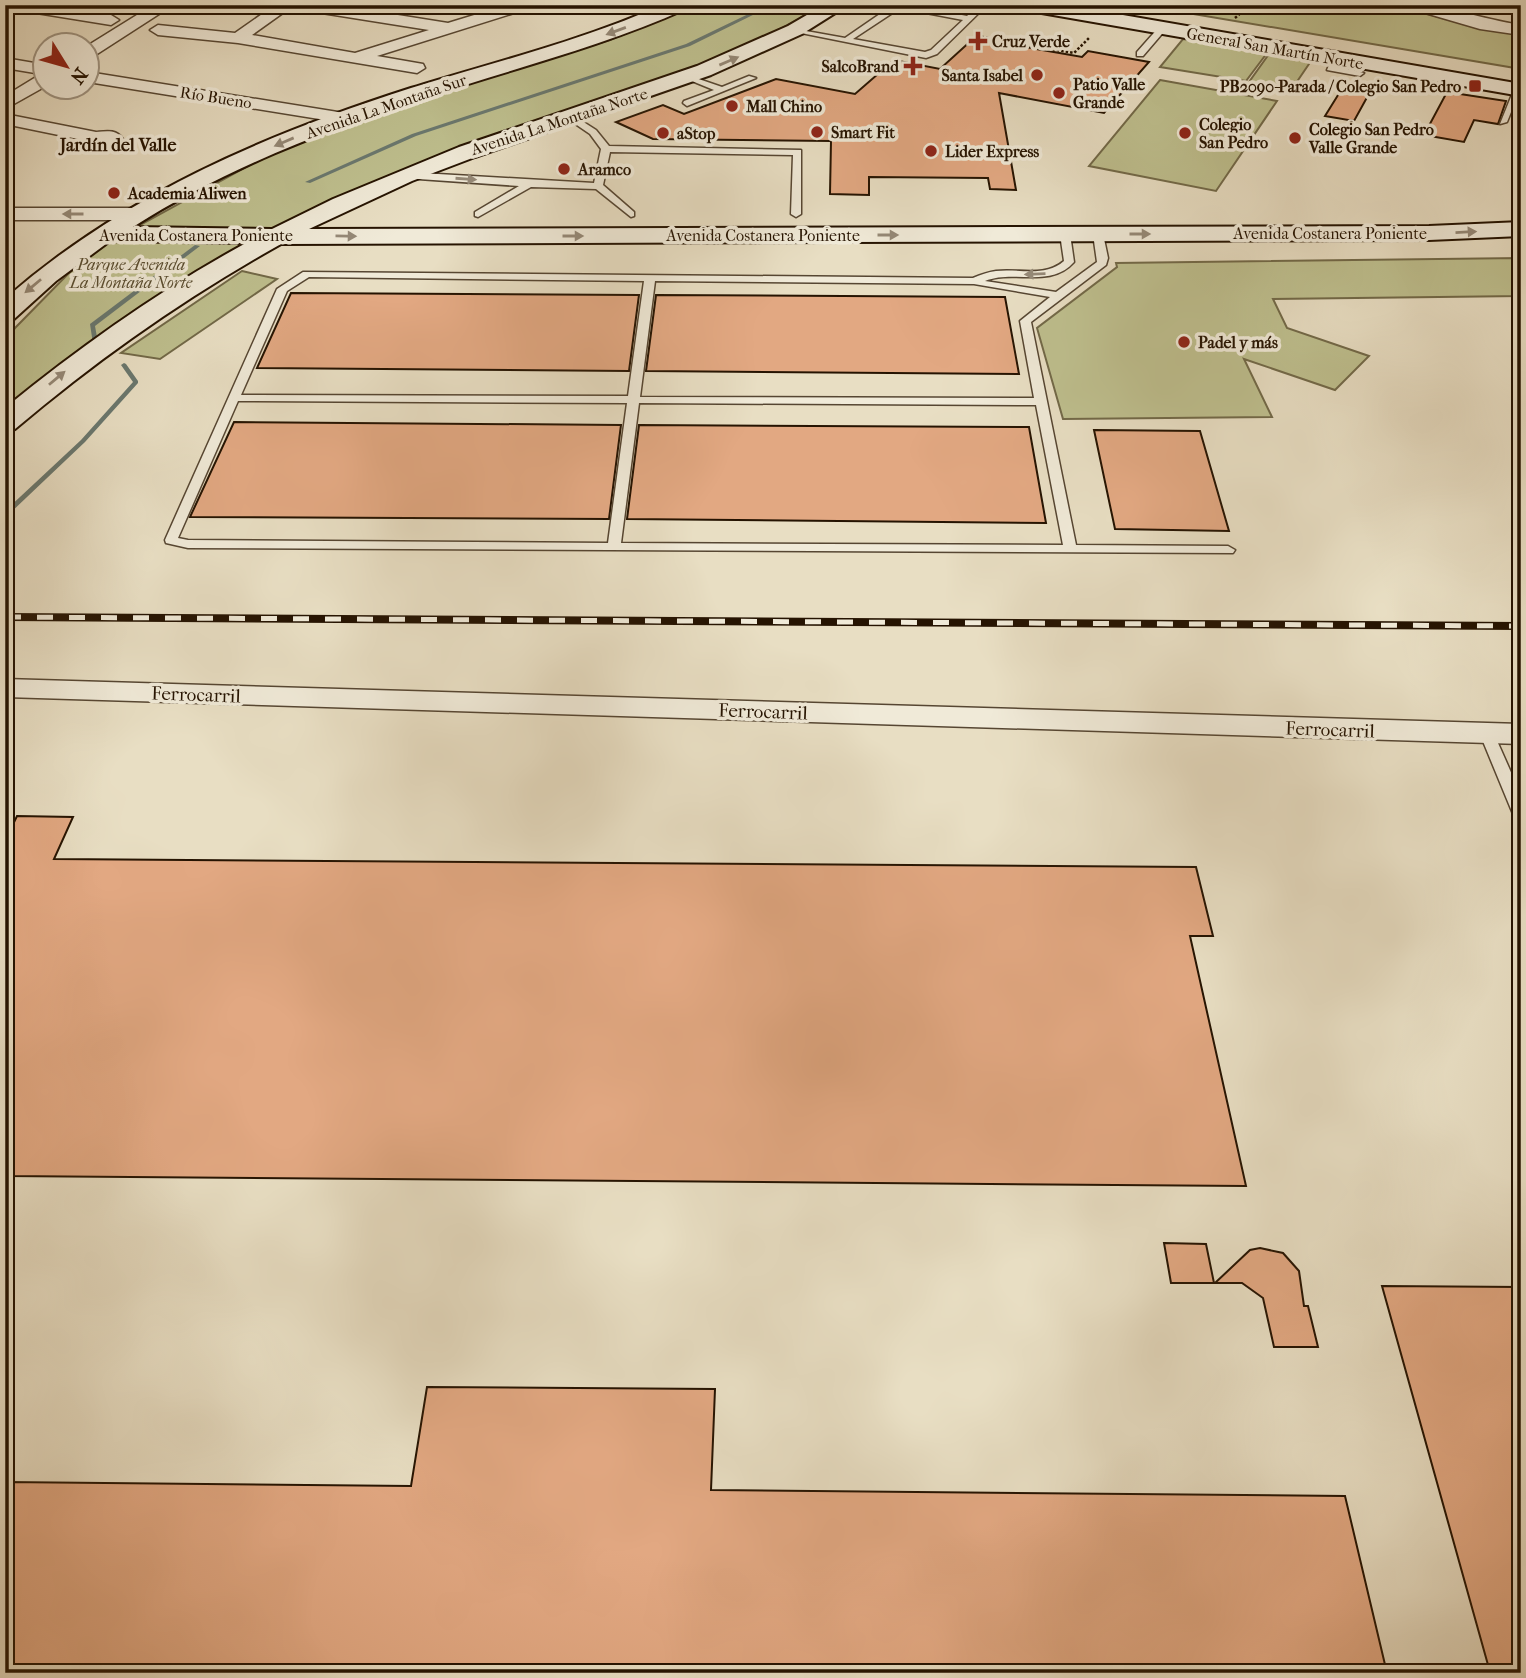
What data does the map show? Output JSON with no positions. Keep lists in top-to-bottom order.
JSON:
{
  "streets": {
    "street": [
      "General San Martín Norte",
      "Río Bueno",
      "Avenida La Montaña Sur",
      "Avenida La Montaña Norte",
      "Avenida Costanera Poniente",
      "Ferrocarril"
    ]
  },
  "crossings": [
    ["Río Bueno", "Avenida La Montaña Sur"],
    ["Avenida La Montaña Sur", "Avenida Costanera Poniente"],
    ["Avenida La Montaña Norte", "Avenida Costanera Poniente"]
  ],
  "one_way": ["Avenida La Montaña Norte"],
  "districts": ["Jardín del Valle"],
  "parks": ["Parque Avenida La Montaña Norte"],
  "places": {
    "health": ["Cruz Verde", "SalcoBrand"],
    "other": [
      "Santa Isabel",
      "Patio Valle Grande",
      "Mall Chino",
      "Smart Fit",
      "aStop",
      "Colegio San Pedro",
      "Colegio San Pedro Valle Grande",
      "Lider Express",
      "Aramco",
      "Academia Aliwen",
      "Padel y más"
    ],
    "transit": ["PB2090-Parada / Colegio San Pedro"]
  },
  "north": "bottom right"
}
